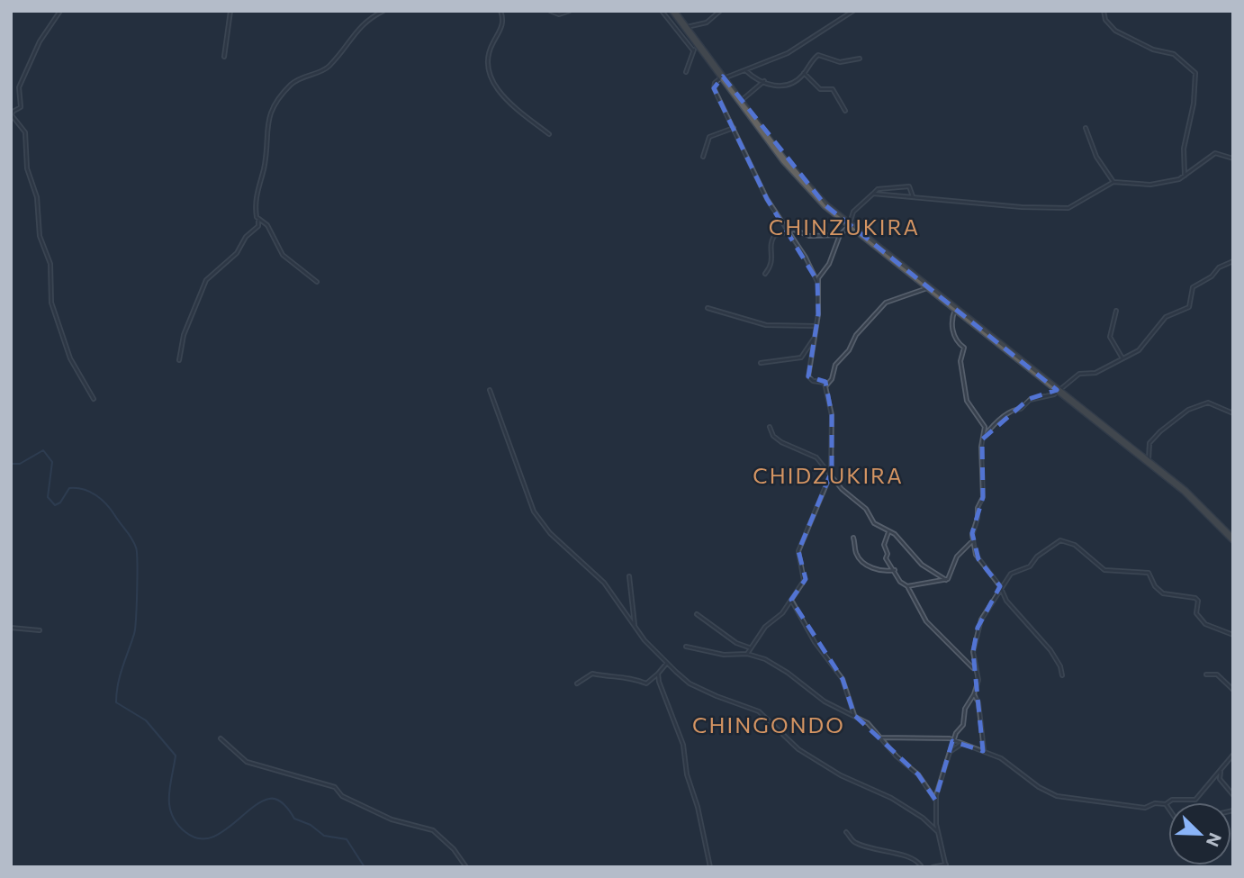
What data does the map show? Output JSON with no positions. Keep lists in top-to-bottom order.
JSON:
{
  "districts": ["CHINZUKIRA", "CHIDZUKIRA", "CHINGONDO"],
  "north": "bottom right"
}
